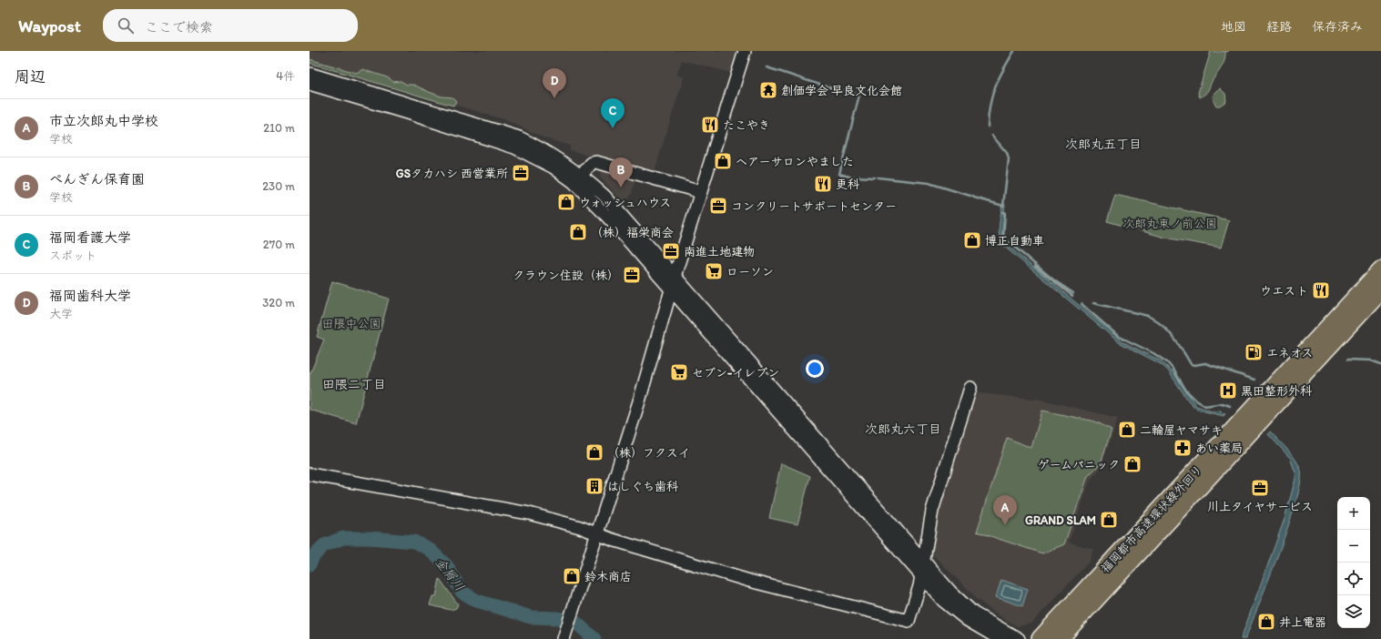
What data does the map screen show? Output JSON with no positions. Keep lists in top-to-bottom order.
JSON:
{
  "streets": {
    "highway": ["福岡都市高速環状線外回り"]
  },
  "districts": ["次郎丸五丁目", "田隈二丁目", "次郎丸六丁目"],
  "water": ["金屑川"],
  "parks": ["次郎丸東ノ前公園", "田隈中公園"],
  "places": {
    "temple": ["創価学会 早良文化会館"],
    "restaurant": ["たこやき", "更科", "ウエスト"],
    "shop": [
      "ヘアーサロンやました",
      "ウォッシュハウス",
      "（株）福栄商会",
      "博正自動車",
      "二輪屋ヤマサキ",
      "（株）フクスイ",
      "ゲームパニック",
      "GRAND SLAM",
      "鈴木商店",
      "井上電器"
    ],
    "office": [
      "GSタカハシ 西営業所",
      "コンクリートサポートセンター",
      "南進土地建物",
      "クラウン住設（株）",
      "川上タイヤサービス"
    ],
    "supermarket": ["ローソン", "セブン-イレブン"],
    "fuel station": ["エネオス"],
    "hospital": ["黒田整形外科"],
    "pharmacy": ["あい薬局"],
    "building": ["はしぐち歯科"]
  },
  "page": {
    "header": "Waypost",
    "search": "ここで検索",
    "nav": ["地図", "経路", "保存済み"],
    "heading": ["周辺", "4件"],
    "pins": [
      "D",
      "C",
      "B",
      "A"
    ],
    "list": [
      {
        "mark": "A",
        "name": "市立次郎丸中学校",
        "note": "学校",
        "value": "210 m"
      },
      {
        "mark": "B",
        "name": "ぺんぎん保育園",
        "note": "学校",
        "value": "230 m"
      },
      {
        "mark": "C",
        "name": "福岡看護大学",
        "note": "スポット",
        "value": "270 m"
      },
      {
        "mark": "D",
        "name": "福岡歯科大学",
        "note": "大学",
        "value": "320 m"
      }
    ],
    "map_buttons": ["+", "−"]
  }
}
